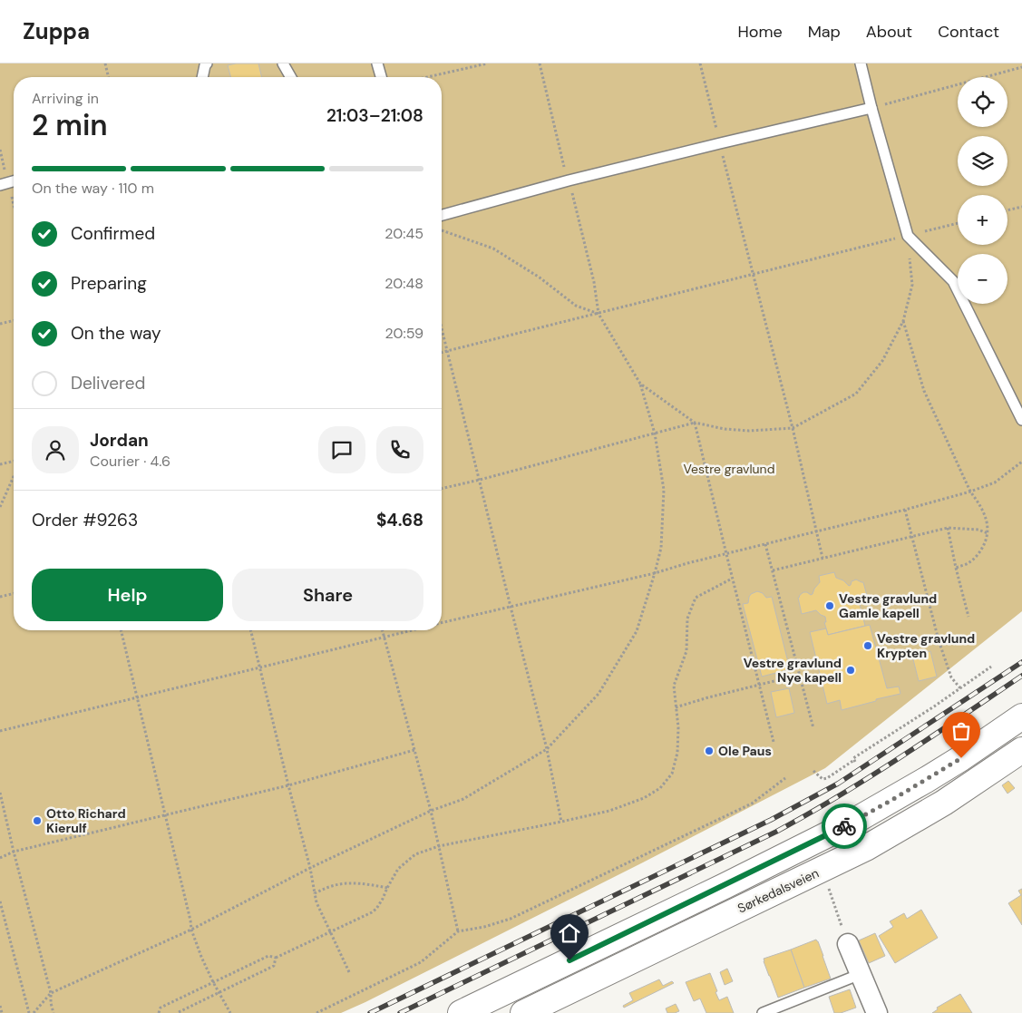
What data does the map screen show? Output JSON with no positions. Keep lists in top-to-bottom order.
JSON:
{
  "streets": {
    "main road": ["Sørkedalsveien"]
  },
  "parks": ["Vestre gravlund"],
  "places": [
    "Vestre gravlund Gamle kapell",
    "Vestre gravlund Krypten",
    "Vestre gravlund Nye kapell",
    "Ole Paus",
    "Otto Richard Kierulf"
  ],
  "page": {
    "header": "Zuppa",
    "nav": [
      "Home",
      "Map",
      "About",
      "Contact"
    ],
    "map_buttons": ["+", "−"],
    "heading": ["2 min", "Arriving in", "21:03–21:08"],
    "panel": [
      "Jordan",
      "Courier · 4.6",
      "Order #9263",
      "$4.68"
    ],
    "bar": "On the way · 110 m",
    "list": [
      ["Confirmed", "20:45"],
      ["Preparing", "20:48"],
      ["On the way", "20:59"],
      "Delivered"
    ],
    "buttons": ["Help", "Share"]
  }
}
